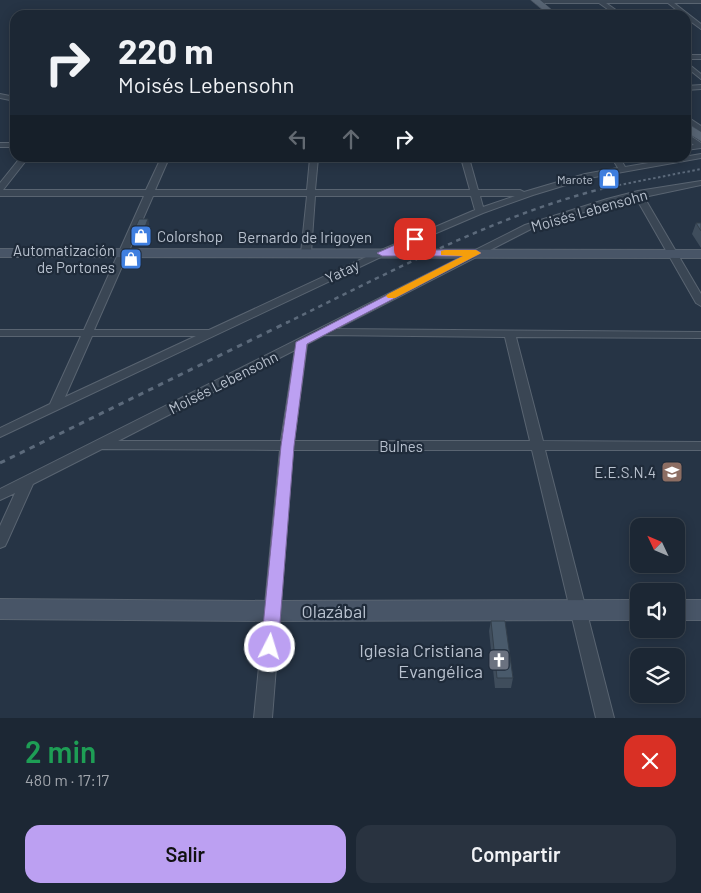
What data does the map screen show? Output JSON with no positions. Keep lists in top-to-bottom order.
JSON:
{
  "streets": {
    "street": [
      "Moisés Lebensohn",
      "Bernardo de Irigoyen",
      "Yatay",
      "Bulnes",
      "Olazábal"
    ]
  },
  "crossings": [
    ["Moisés Lebensohn", "Bernardo de Irigoyen"],
    ["Moisés Lebensohn", "Bulnes"],
    ["Bernardo de Irigoyen", "Yatay"]
  ],
  "places": {
    "shop": ["Marote", "Colorshop", "Automatización de Portones"],
    "school or university": ["E.E.S.N.4"],
    "church": ["Iglesia Cristiana Evangélica"]
  },
  "north": "top left",
  "page": {
    "turn": ["220 m", "Moisés Lebensohn"],
    "heading": ["2 min", "480 m · 17:17"],
    "buttons": ["Salir", "Compartir"]
  }
}
